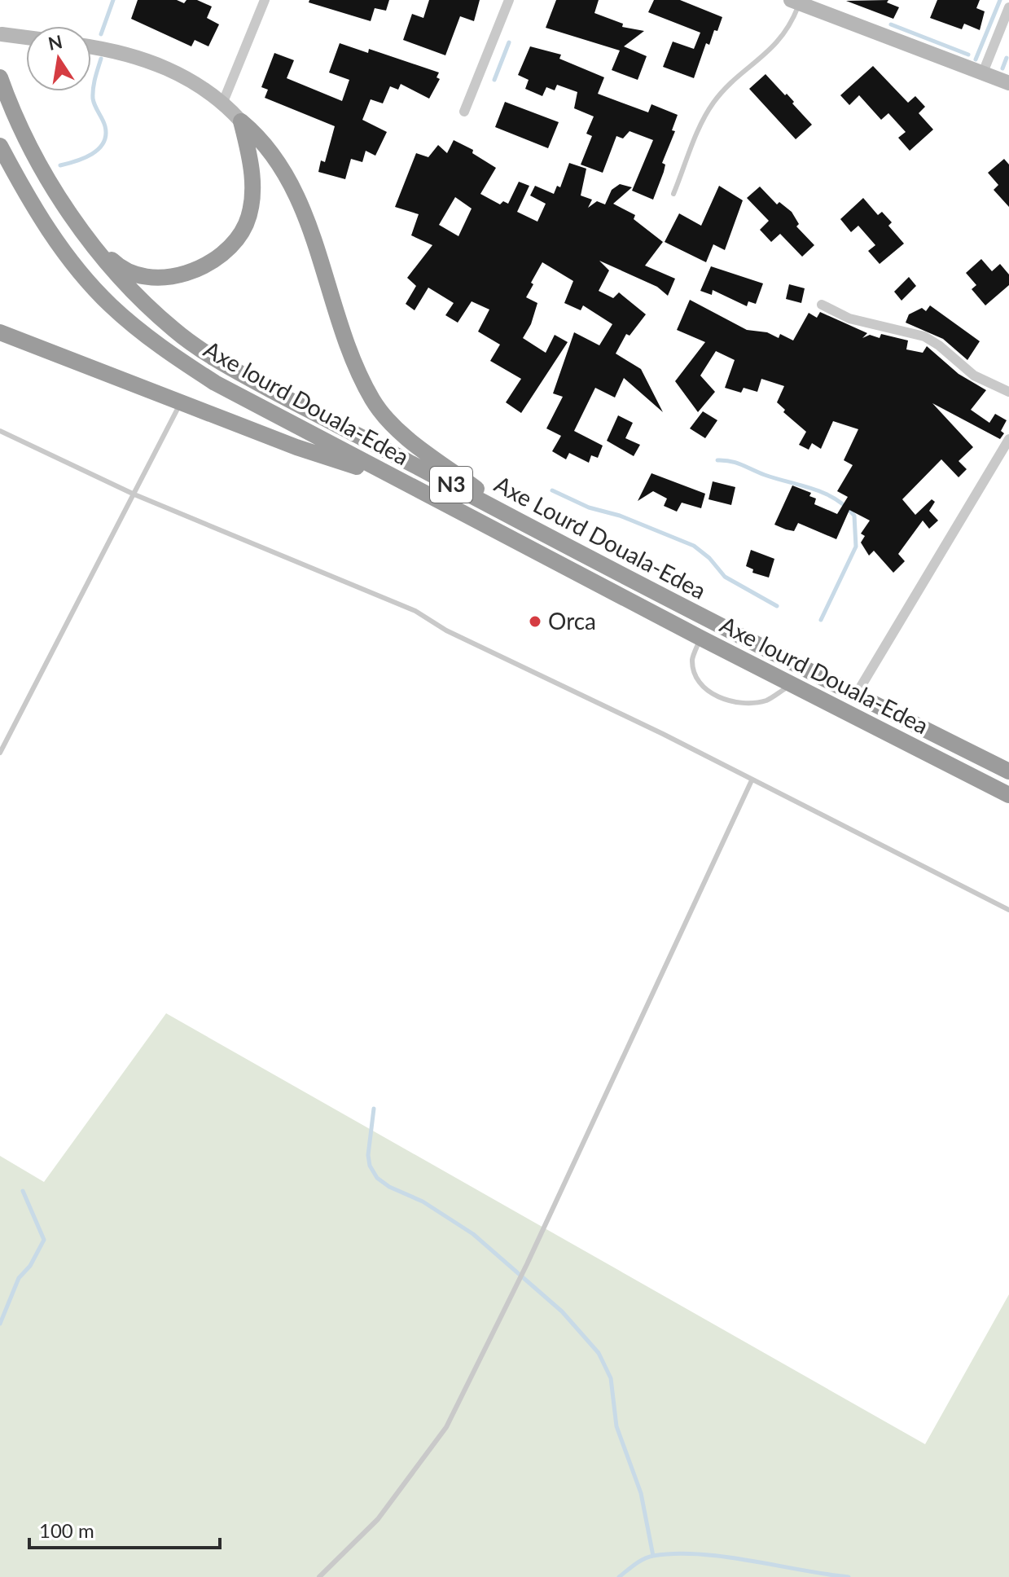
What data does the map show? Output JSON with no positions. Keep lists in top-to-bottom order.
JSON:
{
  "streets": {
    "highway": ["Axe lourd Douala-Edea", "N3", "Axe Lourd Douala-Edea"]
  },
  "places": ["Orca"],
  "scale_bar": "100 m",
  "north": "top"
}
